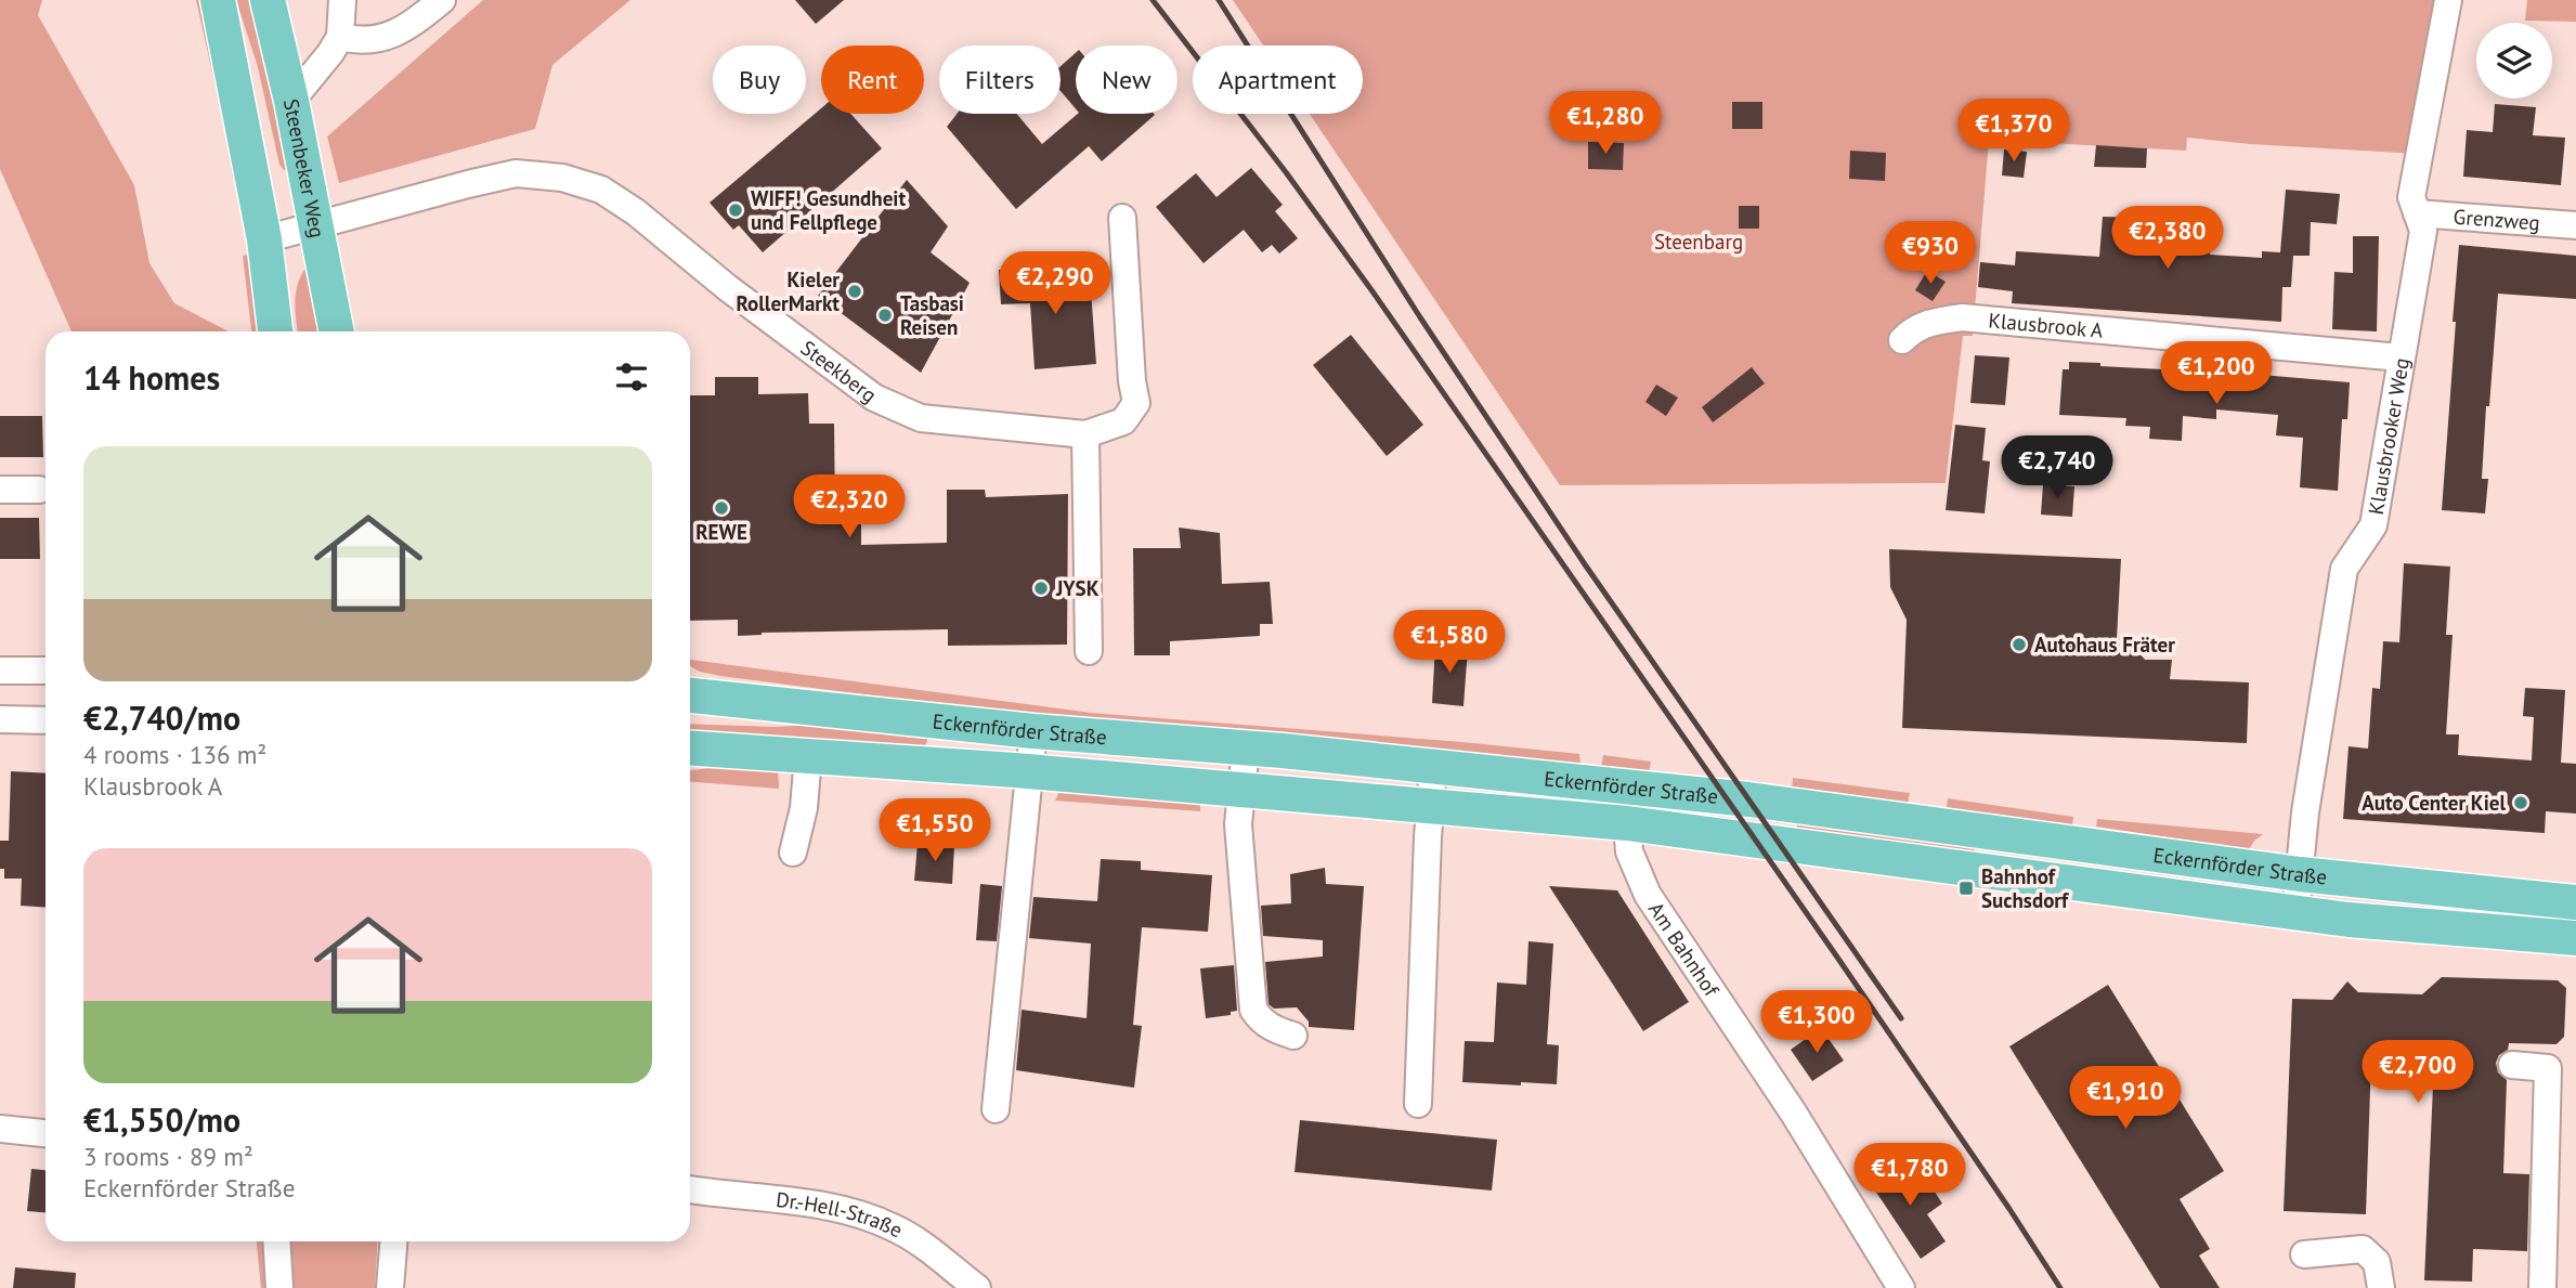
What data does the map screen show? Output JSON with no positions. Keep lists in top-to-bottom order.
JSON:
{
  "streets": {
    "main road": ["Steenbeker Weg", "Eckernförder Straße"],
    "street": [
      "Grenzweg",
      "Klausbrook A",
      "Steekberg",
      "Klausbrooker Weg",
      "Am Bahnhof",
      "Dr.-Hell-Straße"
    ]
  },
  "crossings": [
    ["Steenbeker Weg", "Steekberg"],
    ["Grenzweg", "Klausbrooker Weg"],
    ["Klausbrook A", "Klausbrooker Weg"],
    ["Klausbrooker Weg", "Eckernförder Straße"],
    ["Eckernförder Straße", "Am Bahnhof"]
  ],
  "parks": ["Steenbarg"],
  "places": {
    "other": [
      "WIFF! Gesundheit und Fellpflege",
      "Kieler RollerMarkt",
      "Tasbasi Reisen",
      "REWE",
      "JYSK",
      "Autohaus Fräter",
      "Auto Center Kiel"
    ],
    "transit": ["Bahnhof Suchsdorf"]
  },
  "page": {
    "chip": [
      "Buy",
      "Rent",
      "Filters",
      "New",
      "Apartment"
    ],
    "price": [
      "€1,280",
      "€1,370",
      "€2,380",
      "€930",
      "€2,290",
      "€1,200",
      "€2,740",
      "€2,320",
      "€1,580",
      "€1,550",
      "€1,300",
      "€2,700",
      "€1,910",
      "€1,780"
    ],
    "heading": "14 homes",
    "list": [
      {
        "name": "€2,740/mo",
        "note": "4 rooms · 136 m² · Klausbrook A"
      },
      {
        "name": "€1,550/mo",
        "note": "3 rooms · 89 m² · Eckernförder Straße"
      }
    ]
  }
}
